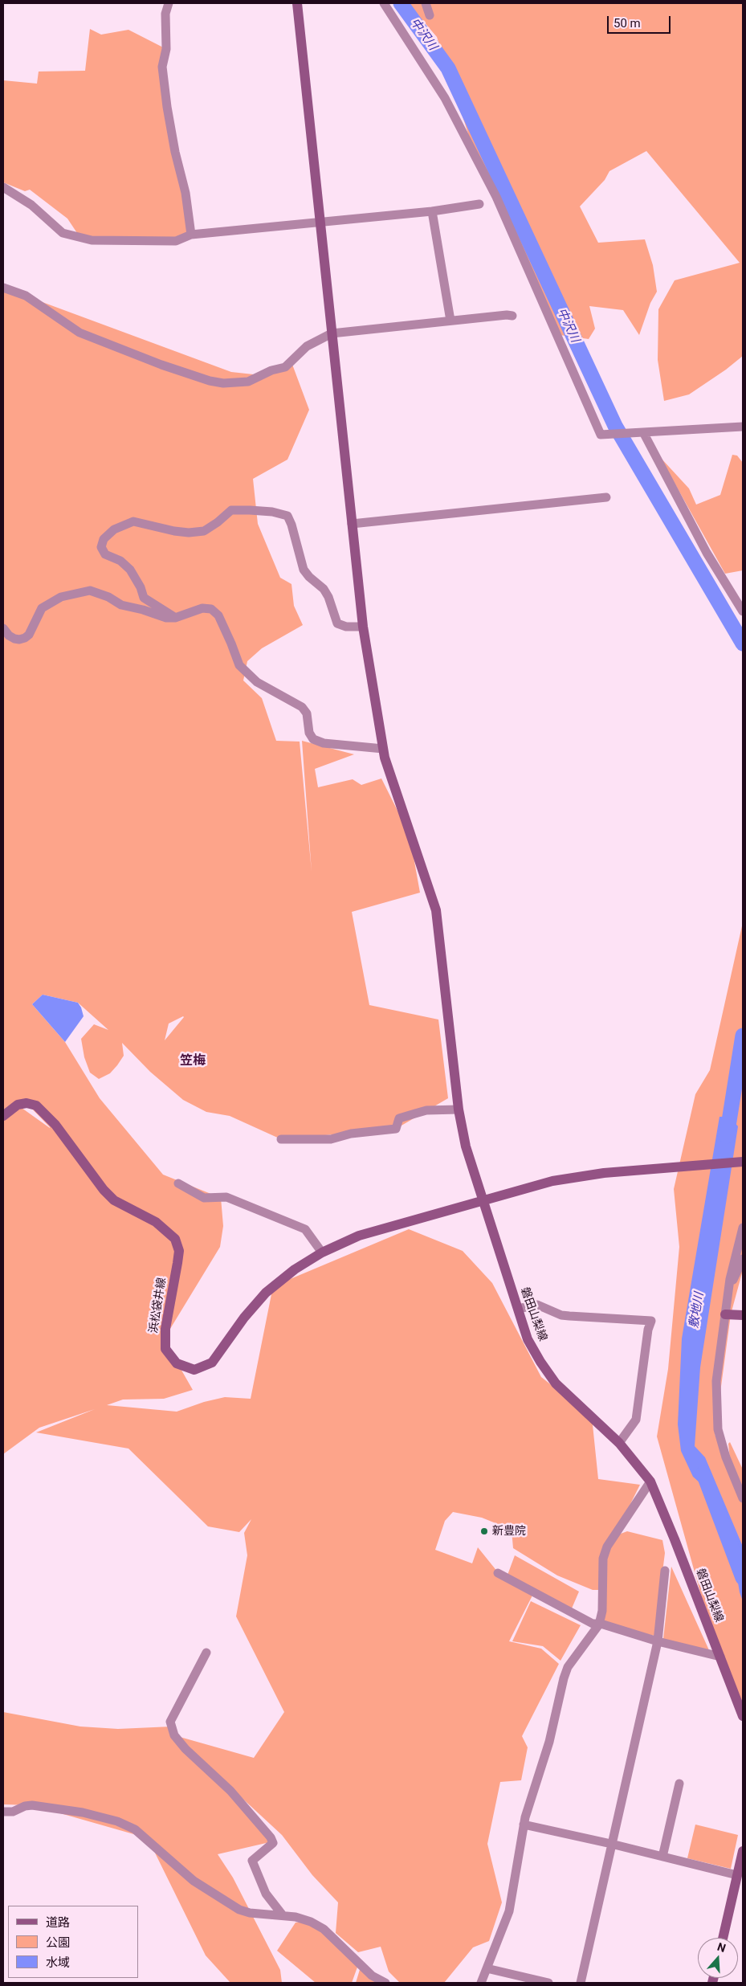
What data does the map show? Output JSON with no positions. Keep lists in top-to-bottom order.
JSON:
{
  "streets": {
    "main road": ["浜松袋井線", "磐田山梨線"]
  },
  "crossings": [
    ["浜松袋井線", "磐田山梨線"]
  ],
  "districts": ["笠梅"],
  "water": ["中沢川", "敷地川"],
  "places": ["新豊院"],
  "legend": ["道路", "公園", "水域"],
  "scale_bar": "50 m",
  "north": "top"
}
